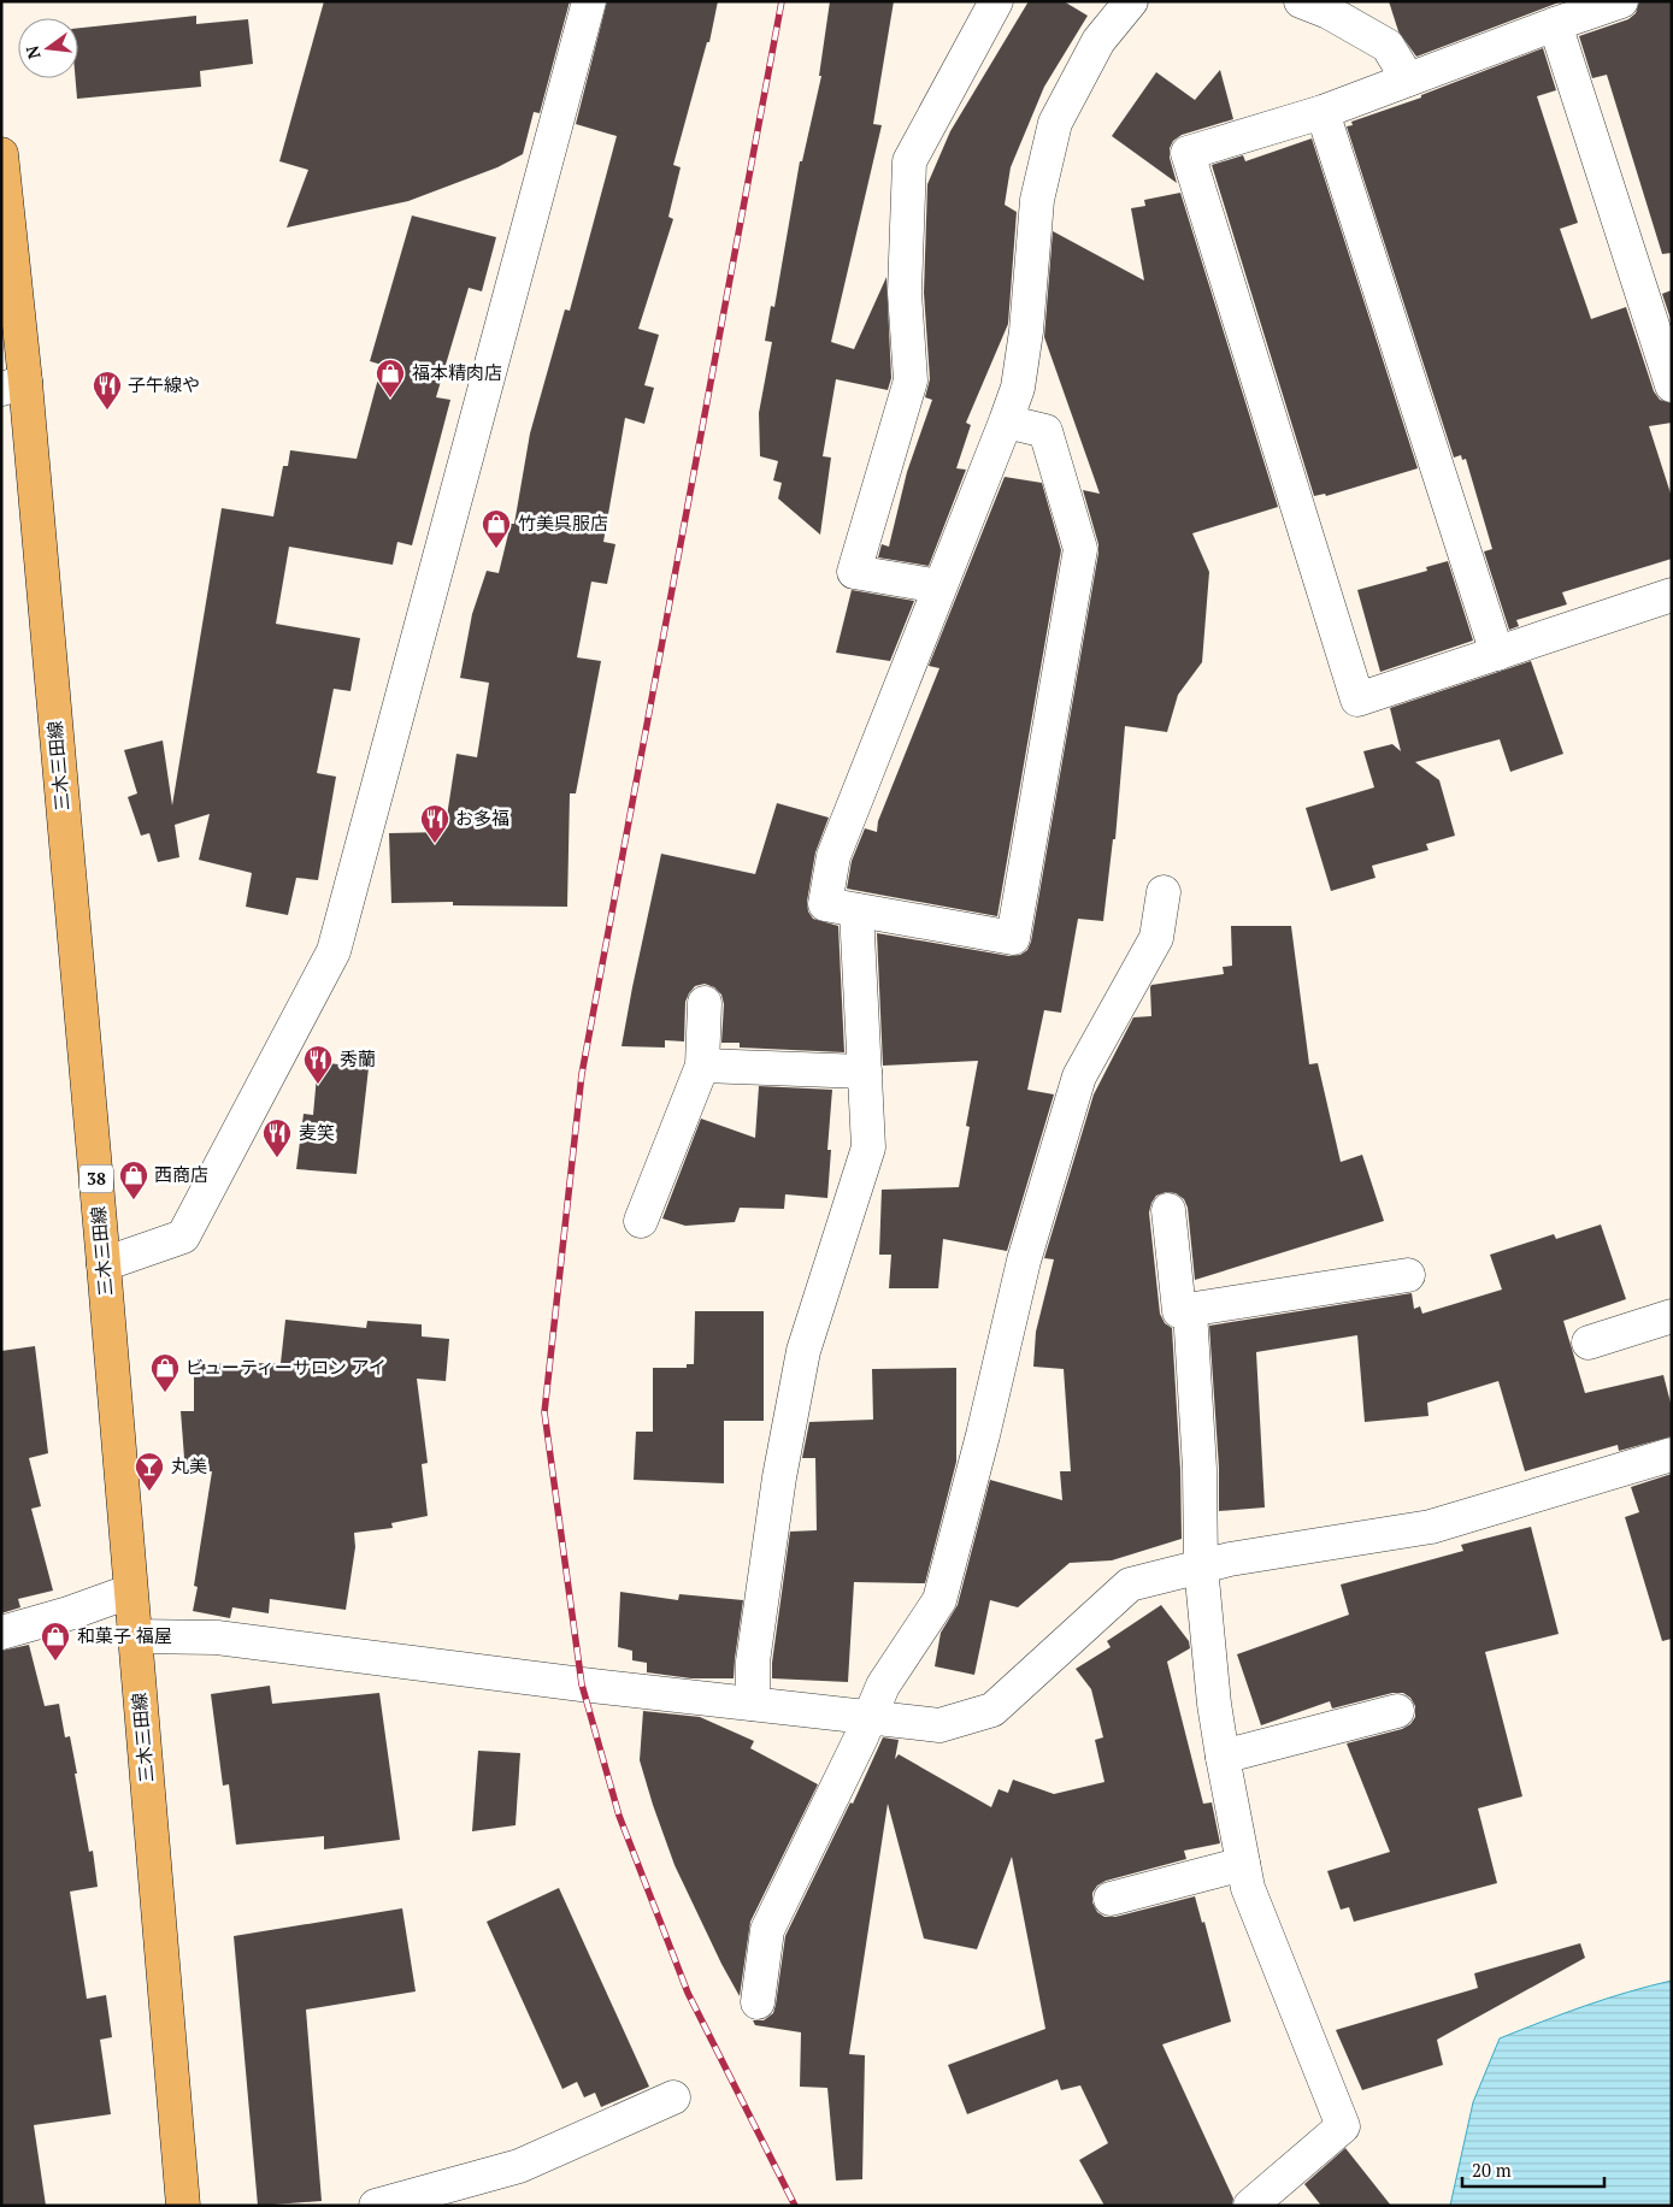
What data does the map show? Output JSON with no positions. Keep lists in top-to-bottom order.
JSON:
{
  "streets": {
    "main road": ["三木三田線", "38"]
  },
  "places": {
    "shop": [
      "福本精肉店",
      "竹美呉服店",
      "西商店",
      "ビューティーサロン アイ",
      "和菓子 福屋"
    ],
    "restaurant": [
      "子午線や",
      "お多福",
      "秀蘭",
      "麦笑"
    ],
    "bar": ["丸美"]
  },
  "scale_bar": "20 m",
  "north": "left"
}
